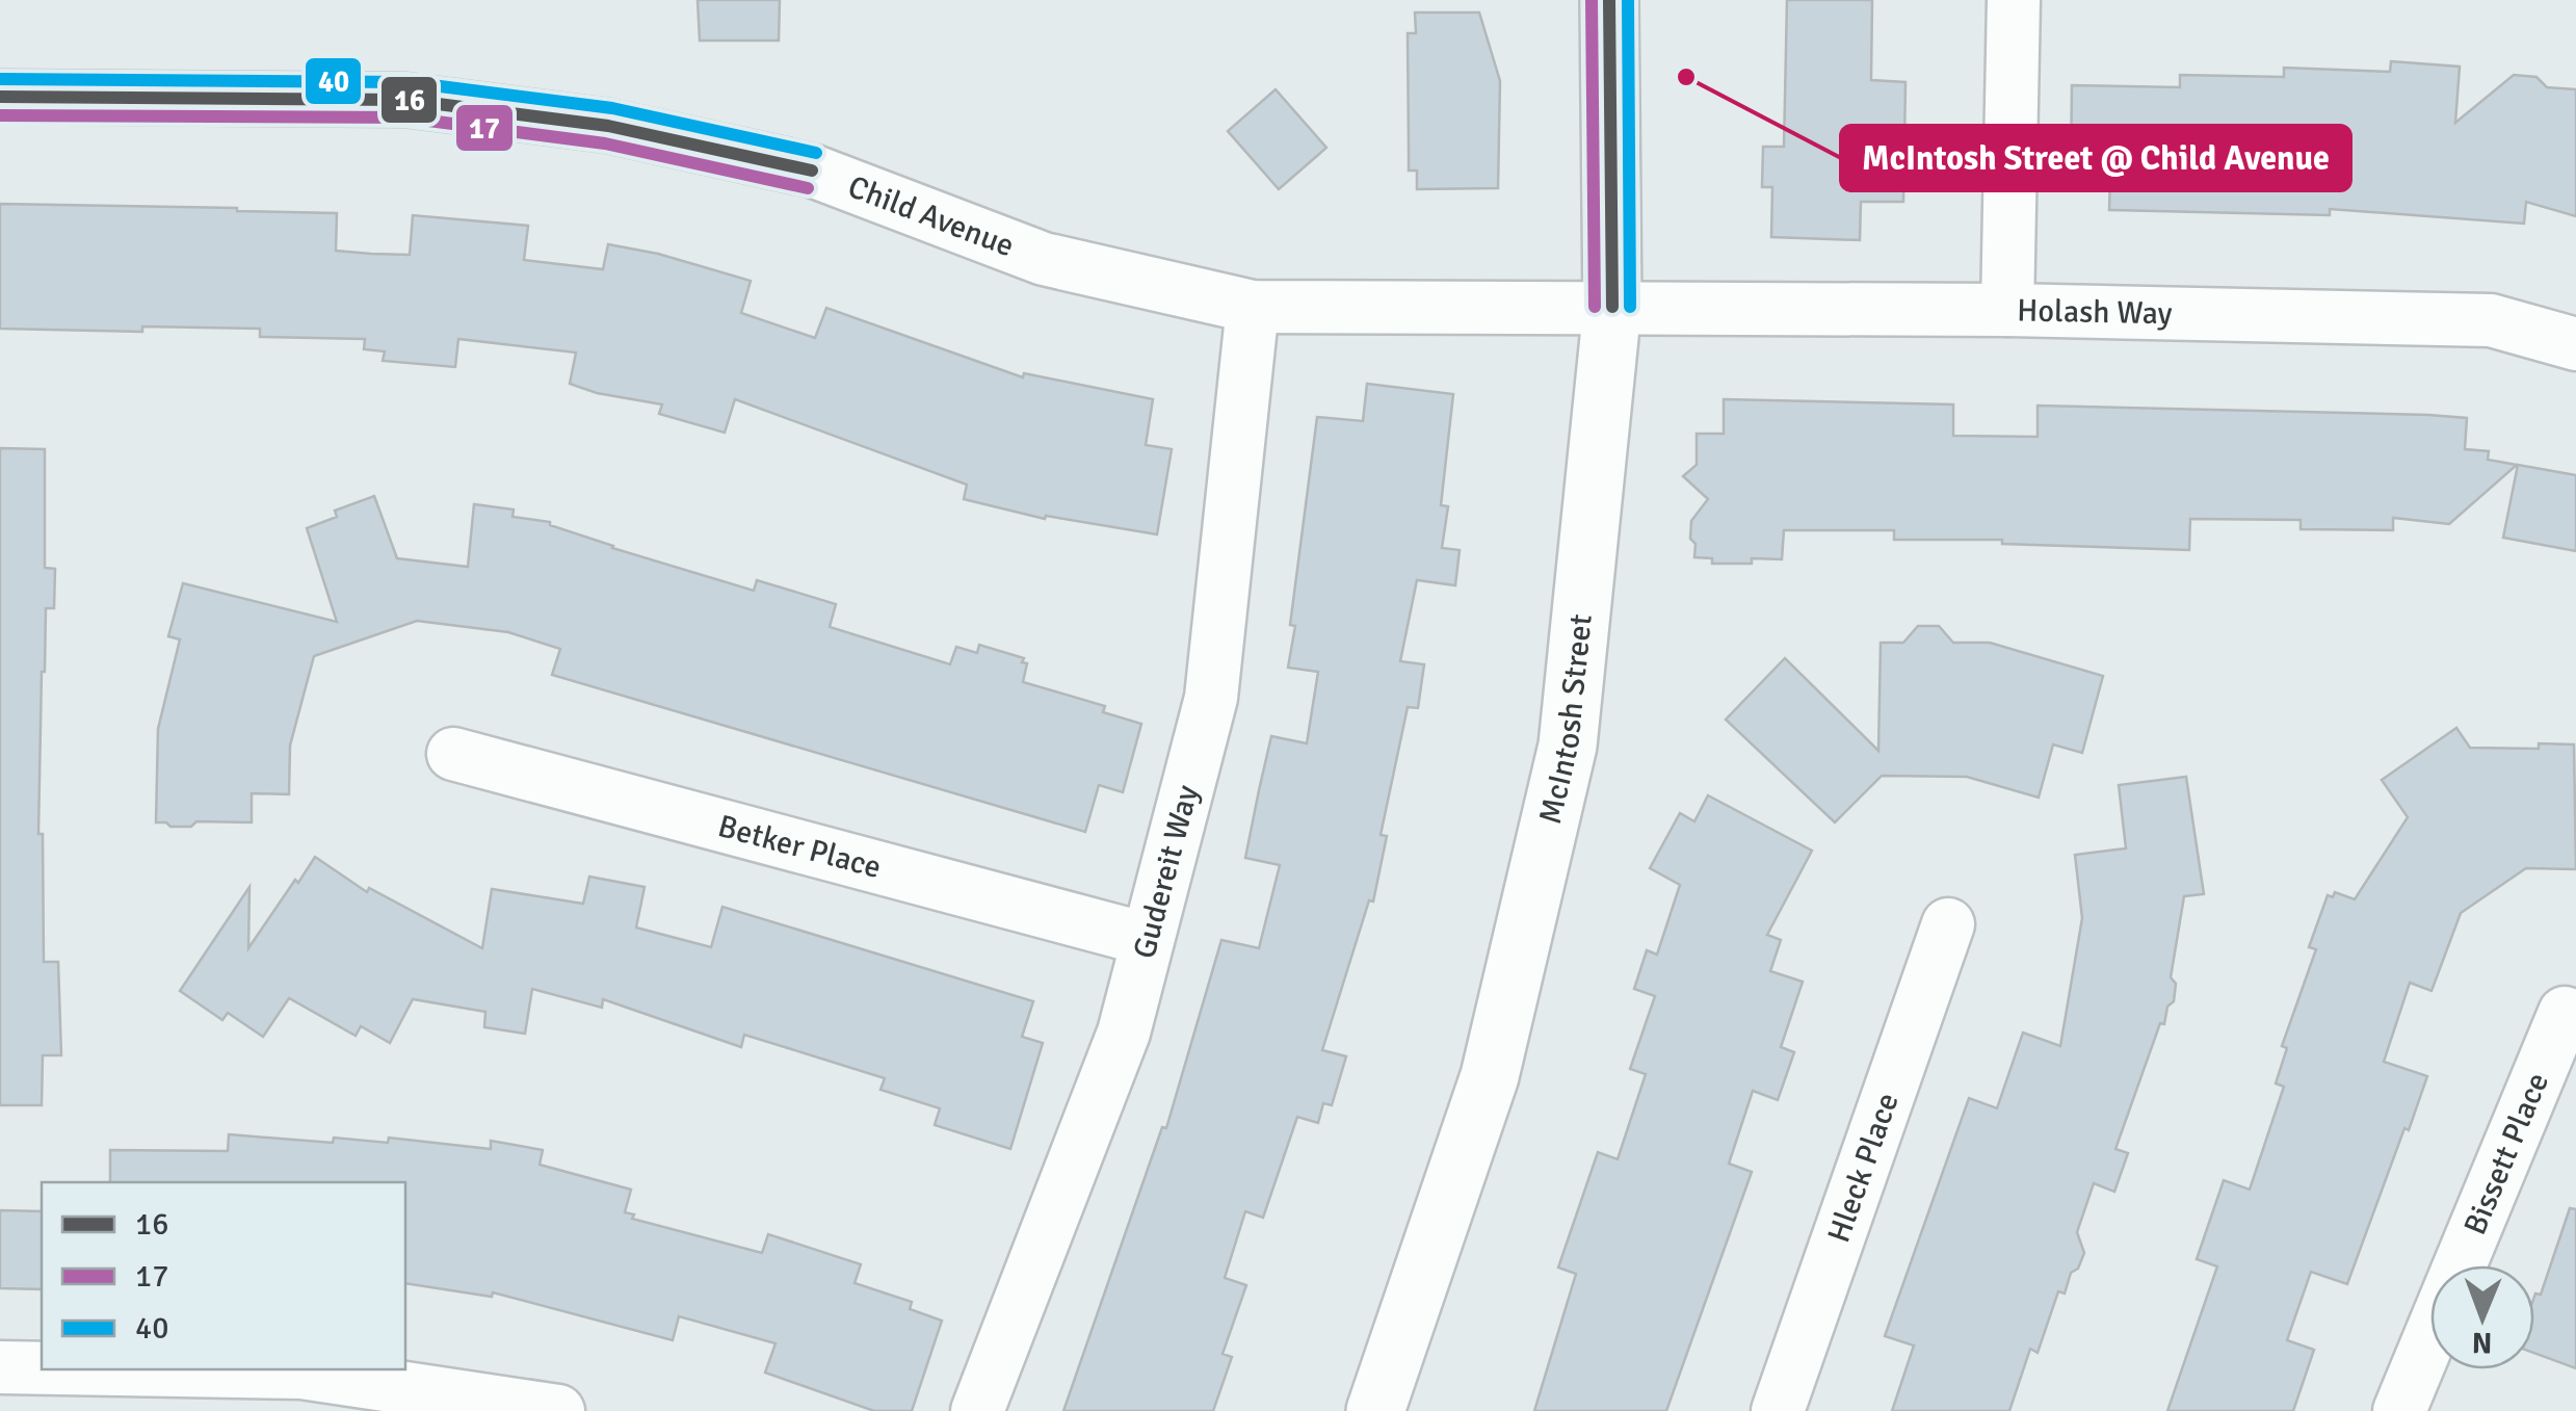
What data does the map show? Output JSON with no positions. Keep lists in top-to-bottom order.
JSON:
{
  "streets": {
    "street": [
      "Child Avenue",
      "Holash Way",
      "McIntosh Street",
      "Betker Place",
      "Gudereit Way",
      "Bissett Place",
      "Hleck Place"
    ]
  },
  "crossings": [
    ["Child Avenue", "Holash Way"],
    ["Child Avenue", "McIntosh Street"],
    ["Child Avenue", "Gudereit Way"],
    ["Holash Way", "McIntosh Street"],
    ["Betker Place", "Gudereit Way"]
  ],
  "places": ["McIntosh Street @ Child Avenue"],
  "lines": ["transit line 16", "transit line 17", "transit line 40"],
  "legend": ["16", "17", "40"],
  "north": "bottom"
}
